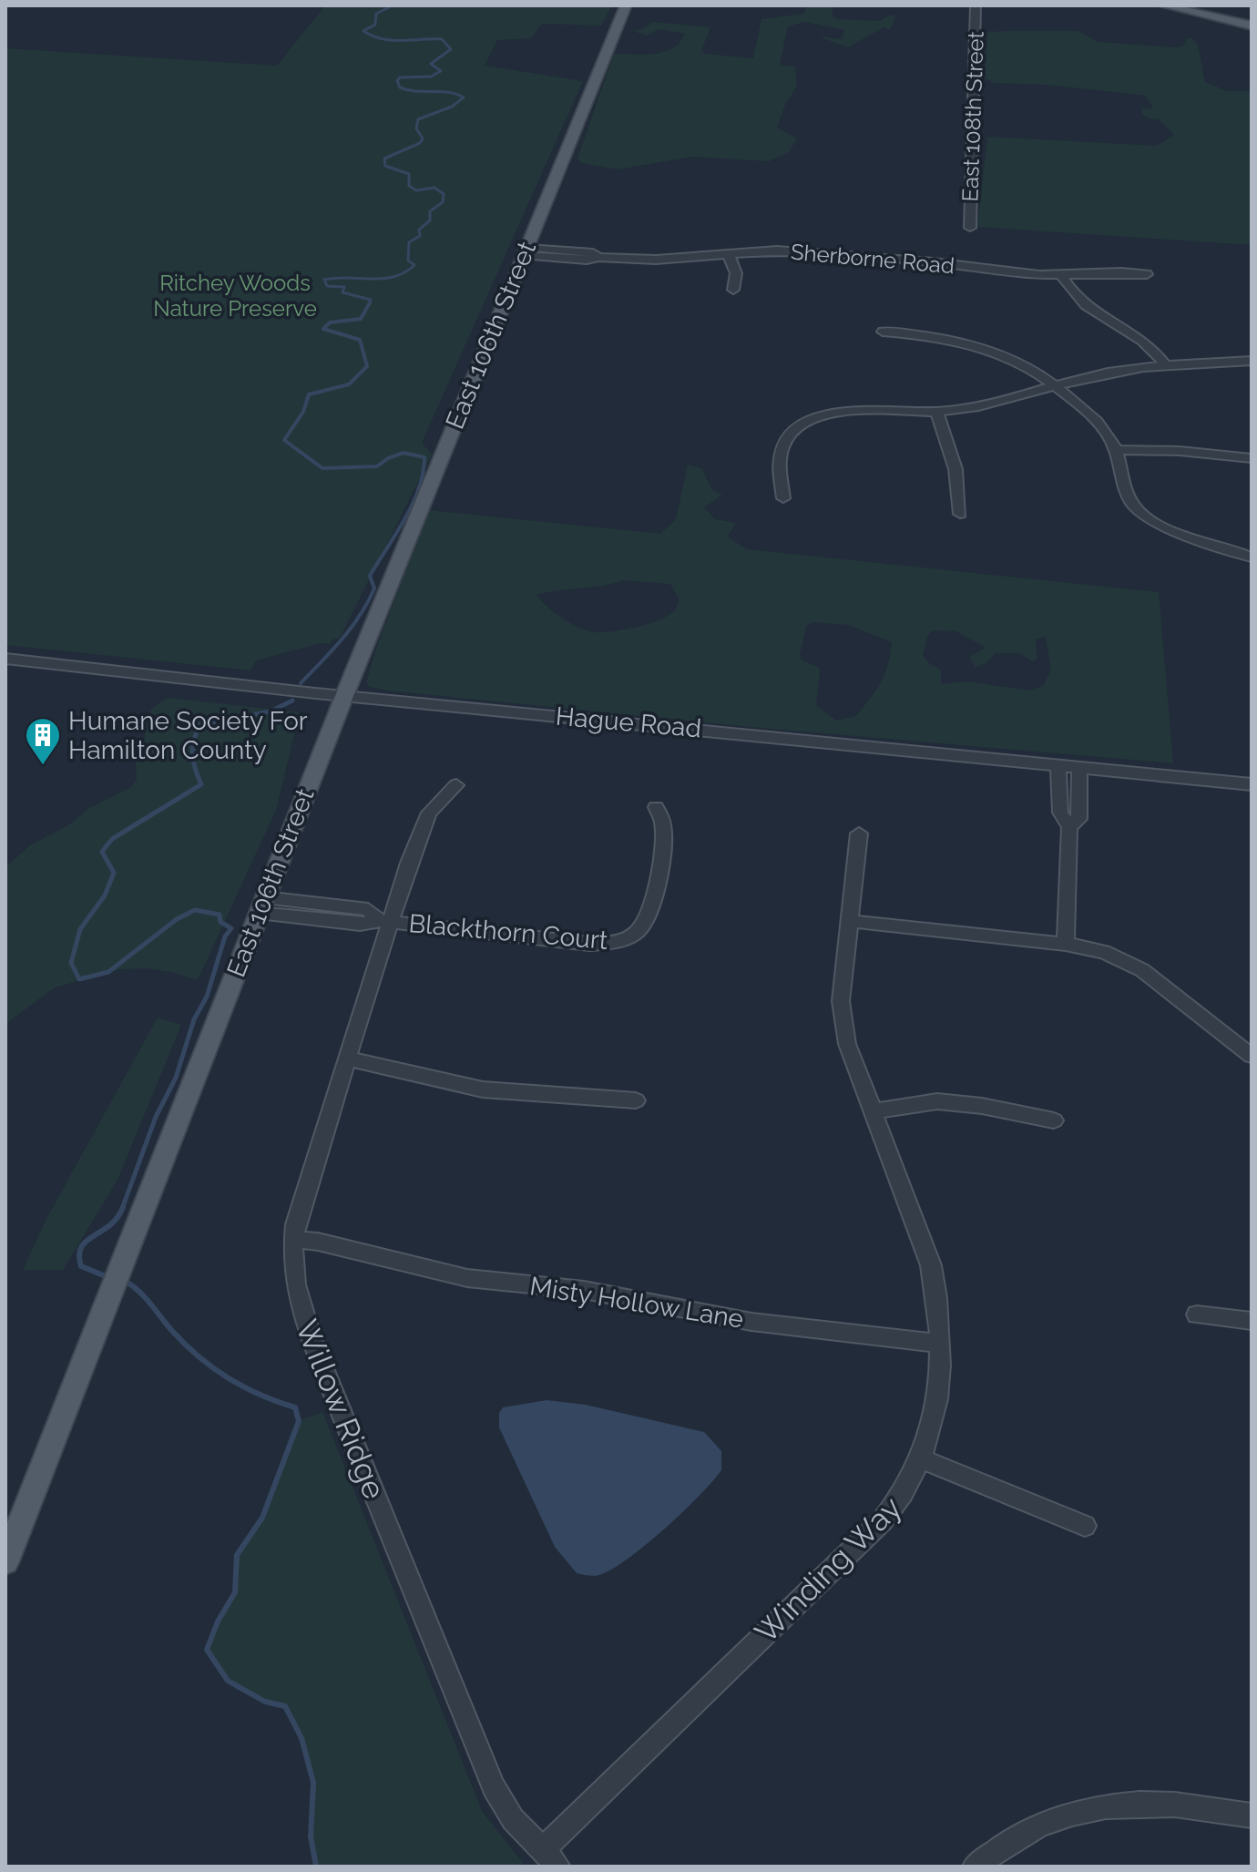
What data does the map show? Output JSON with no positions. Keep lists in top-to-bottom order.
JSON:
{
  "streets": {
    "main road": ["East 106th Street"],
    "street": [
      "East 108th Street",
      "Sherborne Road",
      "Hague Road",
      "Blackthorn Court",
      "Misty Hollow Lane",
      "Willow Ridge",
      "Winding Way"
    ]
  },
  "crossings": [
    ["Sherborne Road", "East 106th Street"],
    ["East 106th Street", "Hague Road"],
    ["East 106th Street", "Blackthorn Court"],
    ["Blackthorn Court", "Willow Ridge"],
    ["Misty Hollow Lane", "Willow Ridge"],
    ["Misty Hollow Lane", "Winding Way"],
    ["Willow Ridge", "Winding Way"]
  ],
  "parks": ["Ritchey Woods Nature Preserve"],
  "places": {
    "building": ["Humane Society For Hamilton County"]
  }
}
